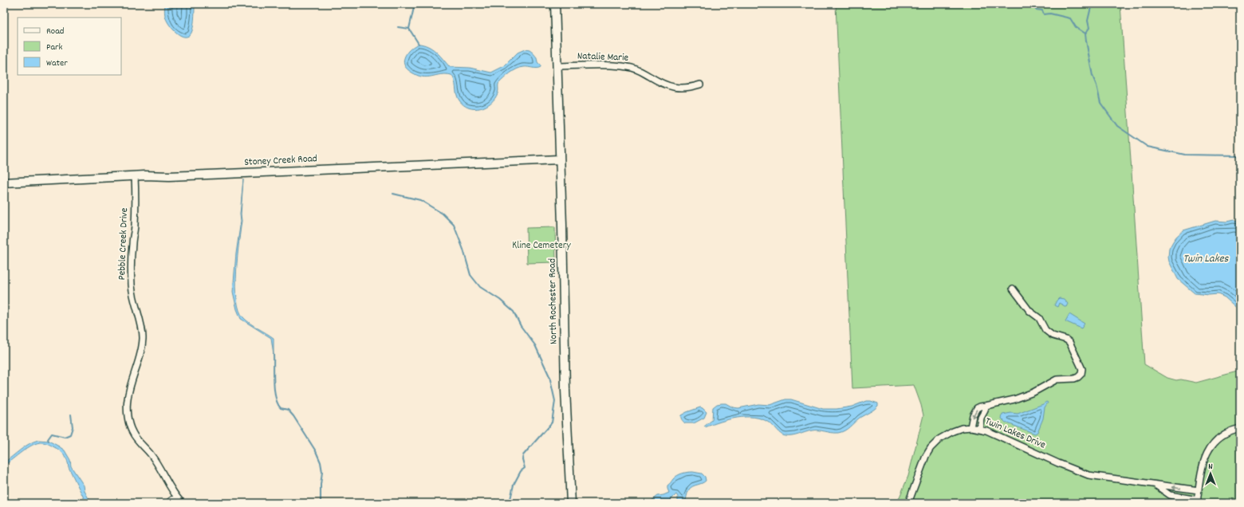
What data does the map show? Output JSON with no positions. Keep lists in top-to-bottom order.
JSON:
{
  "streets": {
    "street": [
      "Natalie Marie",
      "Stoney Creek Road",
      "Pebble Creek Drive",
      "North Rochester Road",
      "Twin Lakes Drive"
    ]
  },
  "crossings": [
    ["Natalie Marie", "North Rochester Road"],
    ["Stoney Creek Road", "Pebble Creek Drive"],
    ["Stoney Creek Road", "North Rochester Road"]
  ],
  "water": ["Twin Lakes"],
  "parks": ["Kline Cemetery"],
  "legend": ["Road", "Park", "Water"],
  "north": "top"
}
